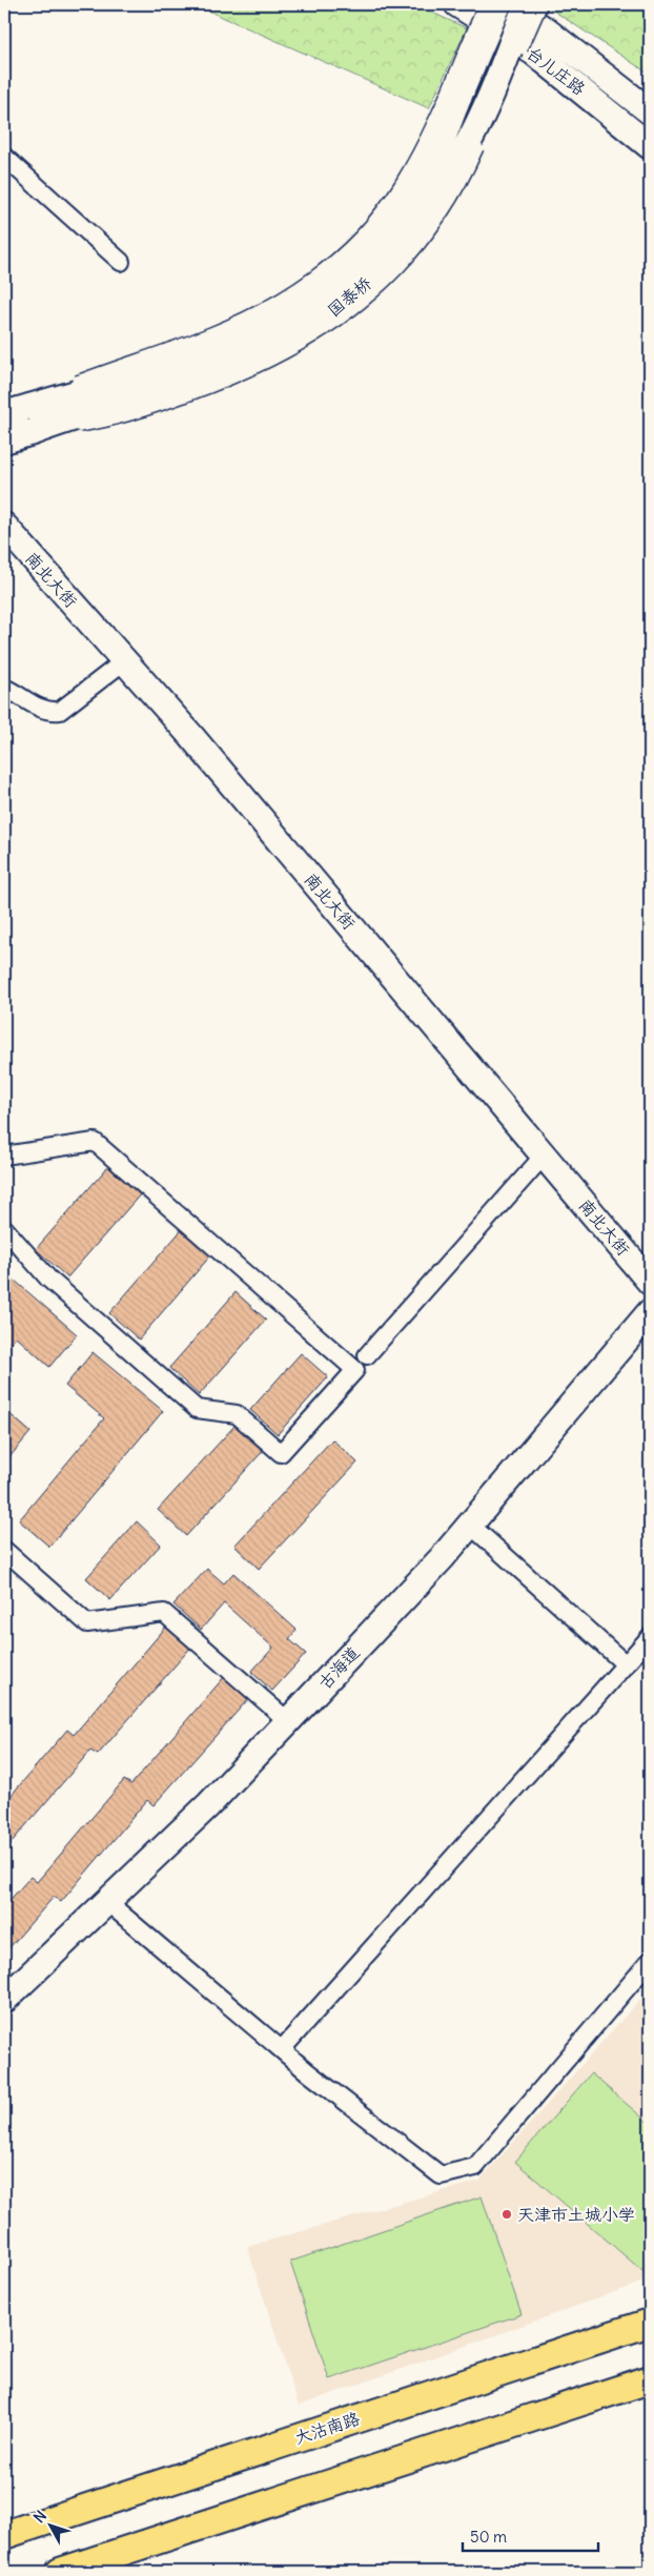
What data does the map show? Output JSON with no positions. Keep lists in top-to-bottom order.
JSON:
{
  "streets": {
    "main road": ["大沽南路"],
    "street": [
      "台儿庄路",
      "国泰桥",
      "南北大街",
      "古海道"
    ]
  },
  "places": ["天津市土城小学"],
  "scale_bar": "50 m",
  "north": "top left"
}
